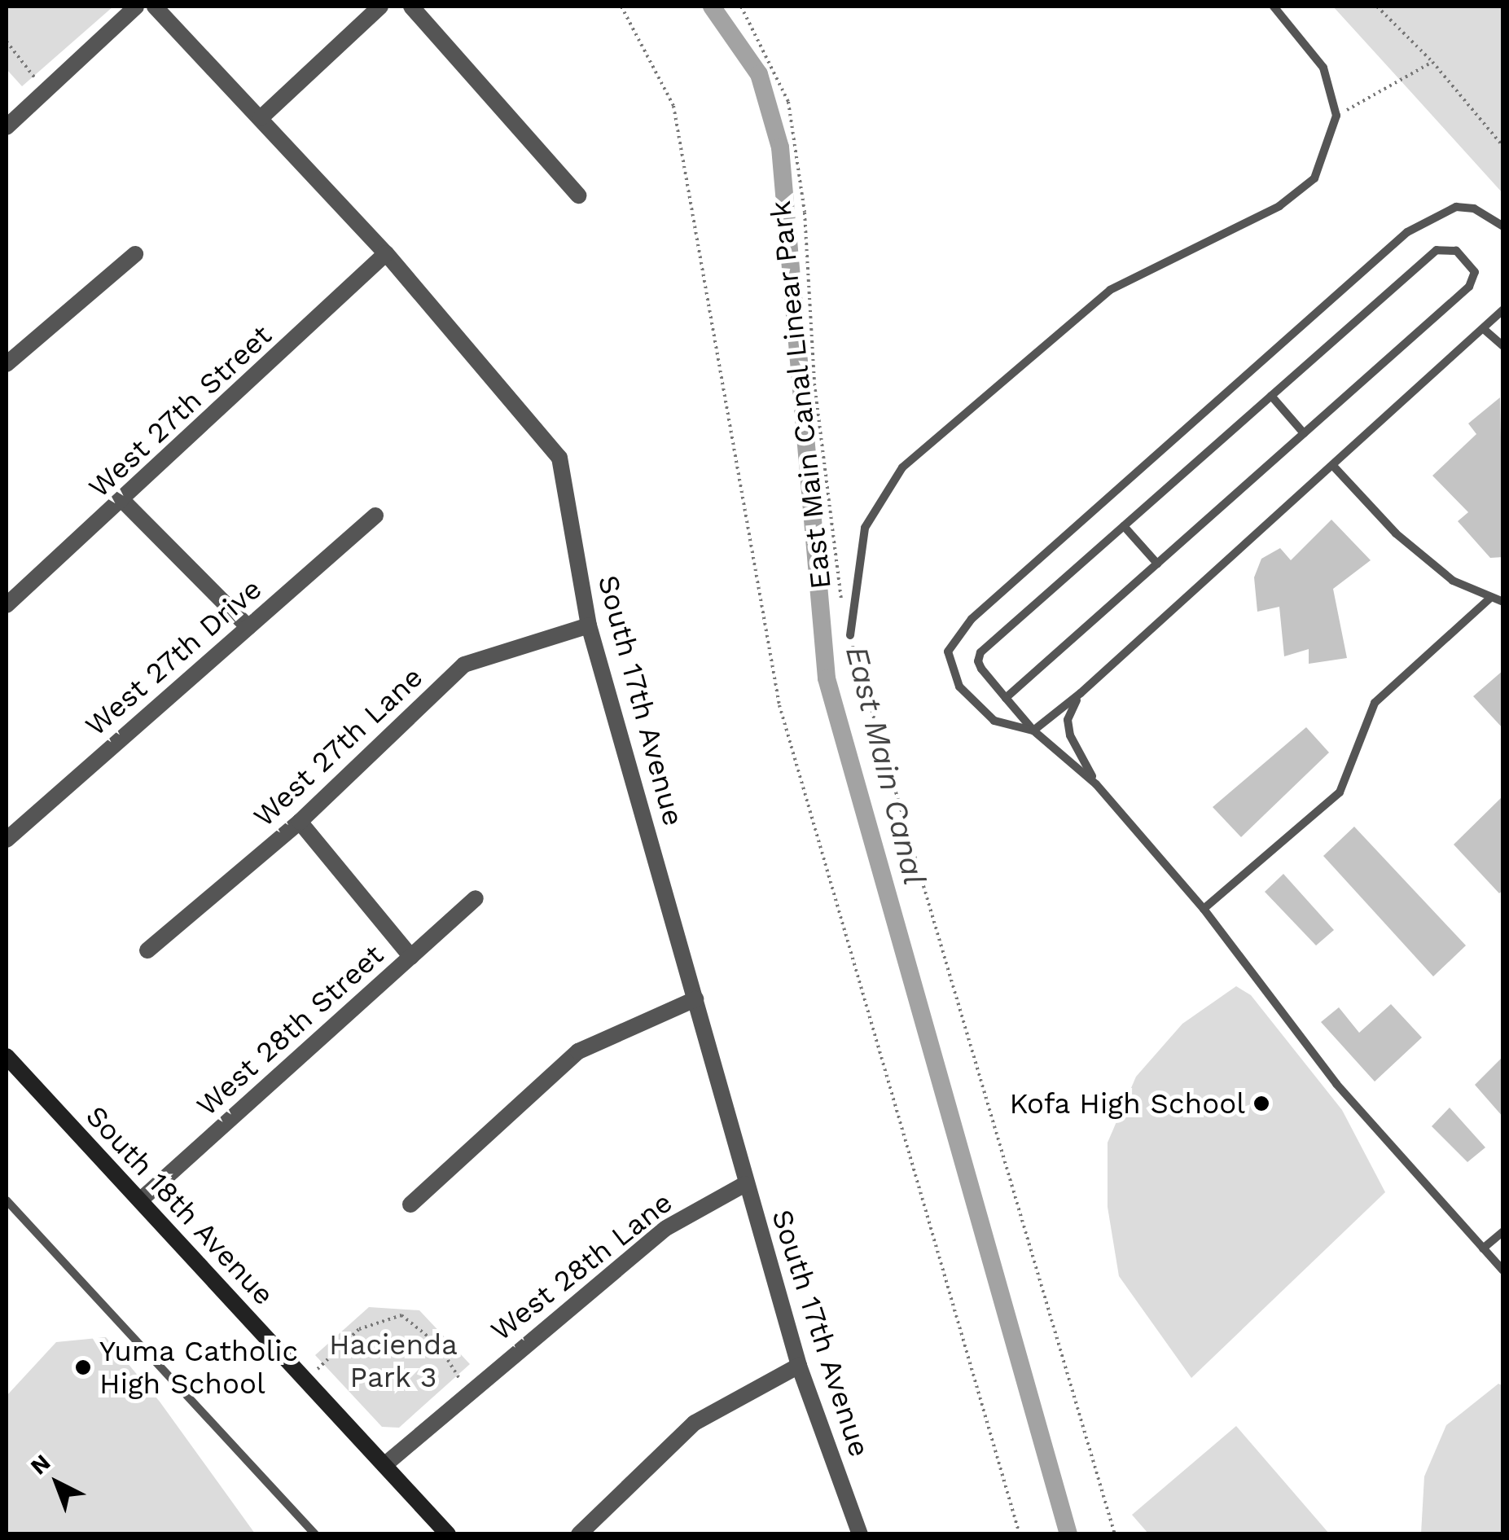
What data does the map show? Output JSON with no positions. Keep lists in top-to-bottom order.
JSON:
{
  "streets": {
    "street": [
      "West 27th Street",
      "West 27th Drive",
      "South 17th Avenue",
      "West 27th Lane",
      "West 28th Street",
      "South 18th Avenue",
      "West 28th Lane"
    ],
    "path": ["East Main Canal Linear Park"]
  },
  "crossings": [
    ["West 27th Street", "South 17th Avenue"],
    ["South 17th Avenue", "West 27th Lane"],
    ["South 17th Avenue", "West 28th Lane"],
    ["West 28th Street", "South 18th Avenue"],
    ["South 18th Avenue", "West 28th Lane"]
  ],
  "water": ["East Main Canal"],
  "parks": ["Hacienda Park 3"],
  "places": ["Kofa High School", "Yuma Catholic High School"],
  "north": "top left"
}
